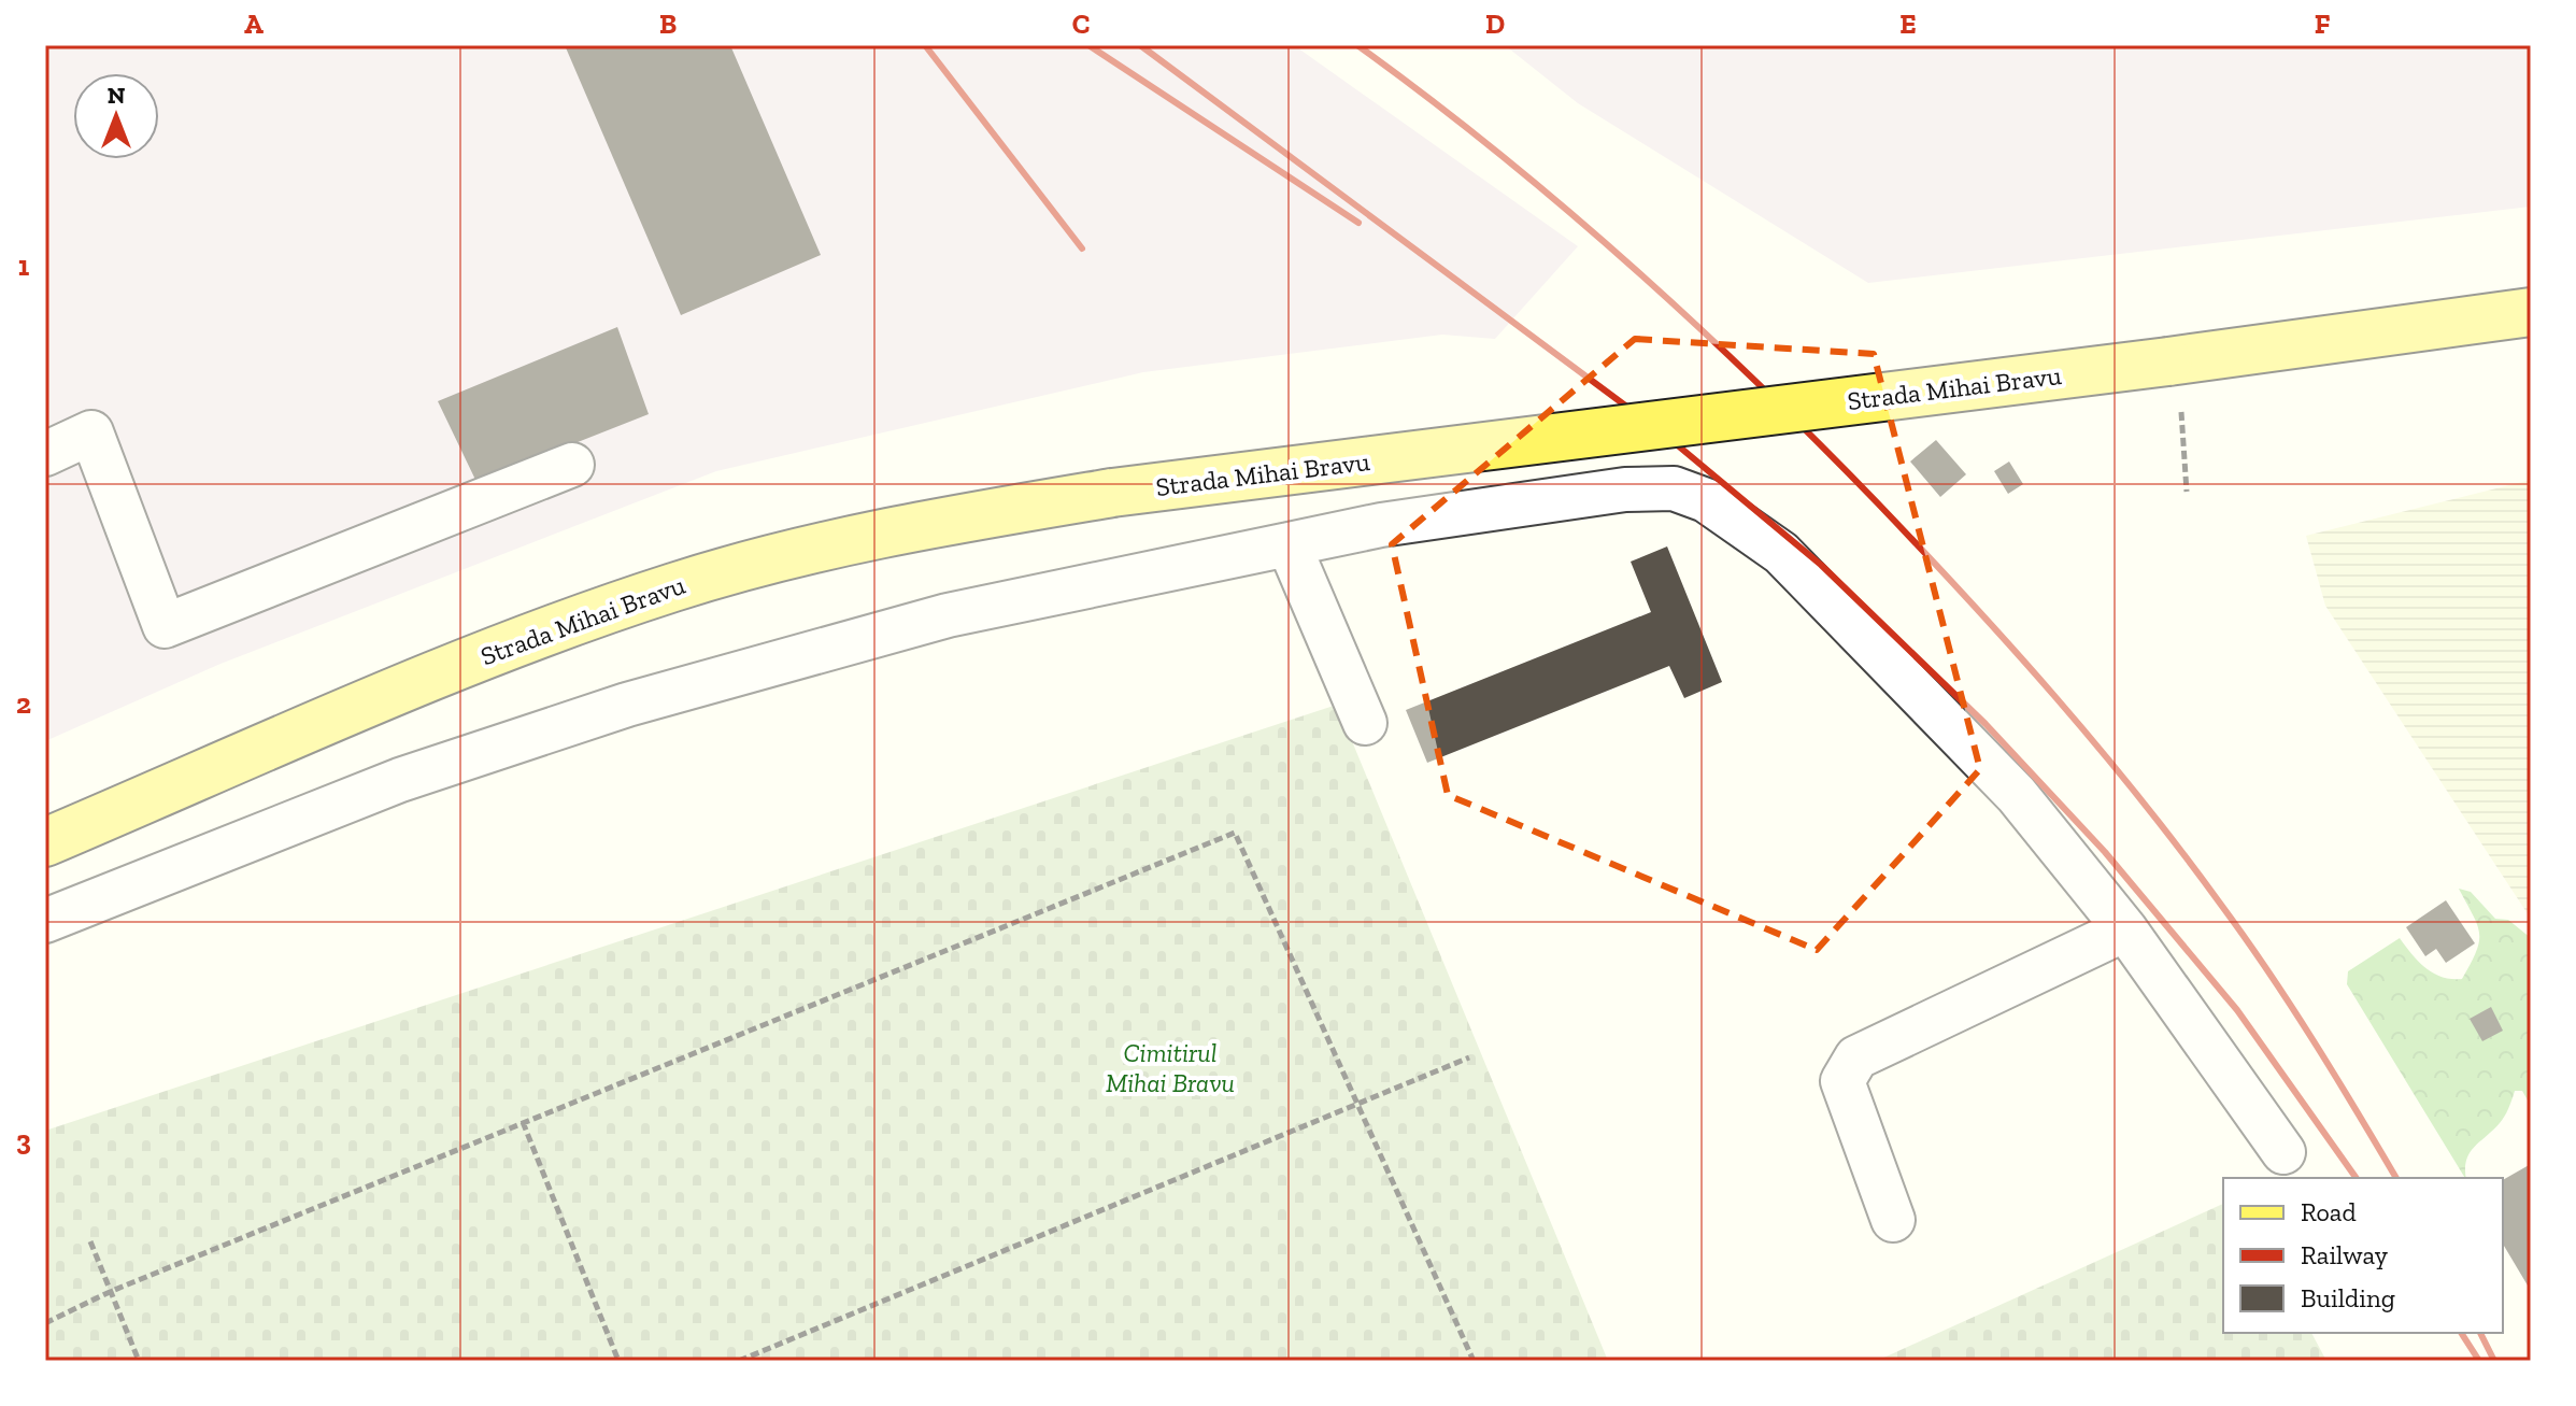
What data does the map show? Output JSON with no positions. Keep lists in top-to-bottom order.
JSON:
{
  "streets": {
    "main road": ["Strada Mihai Bravu"]
  },
  "parks": ["Cimitirul Mihai Bravu"],
  "legend": ["Road", "Railway", "Building"],
  "north": "top",
  "grid": {
    "columns": [
      "A",
      "B",
      "C",
      "D",
      "E",
      "F"
    ],
    "rows": ["1", "2", "3"]
  }
}
